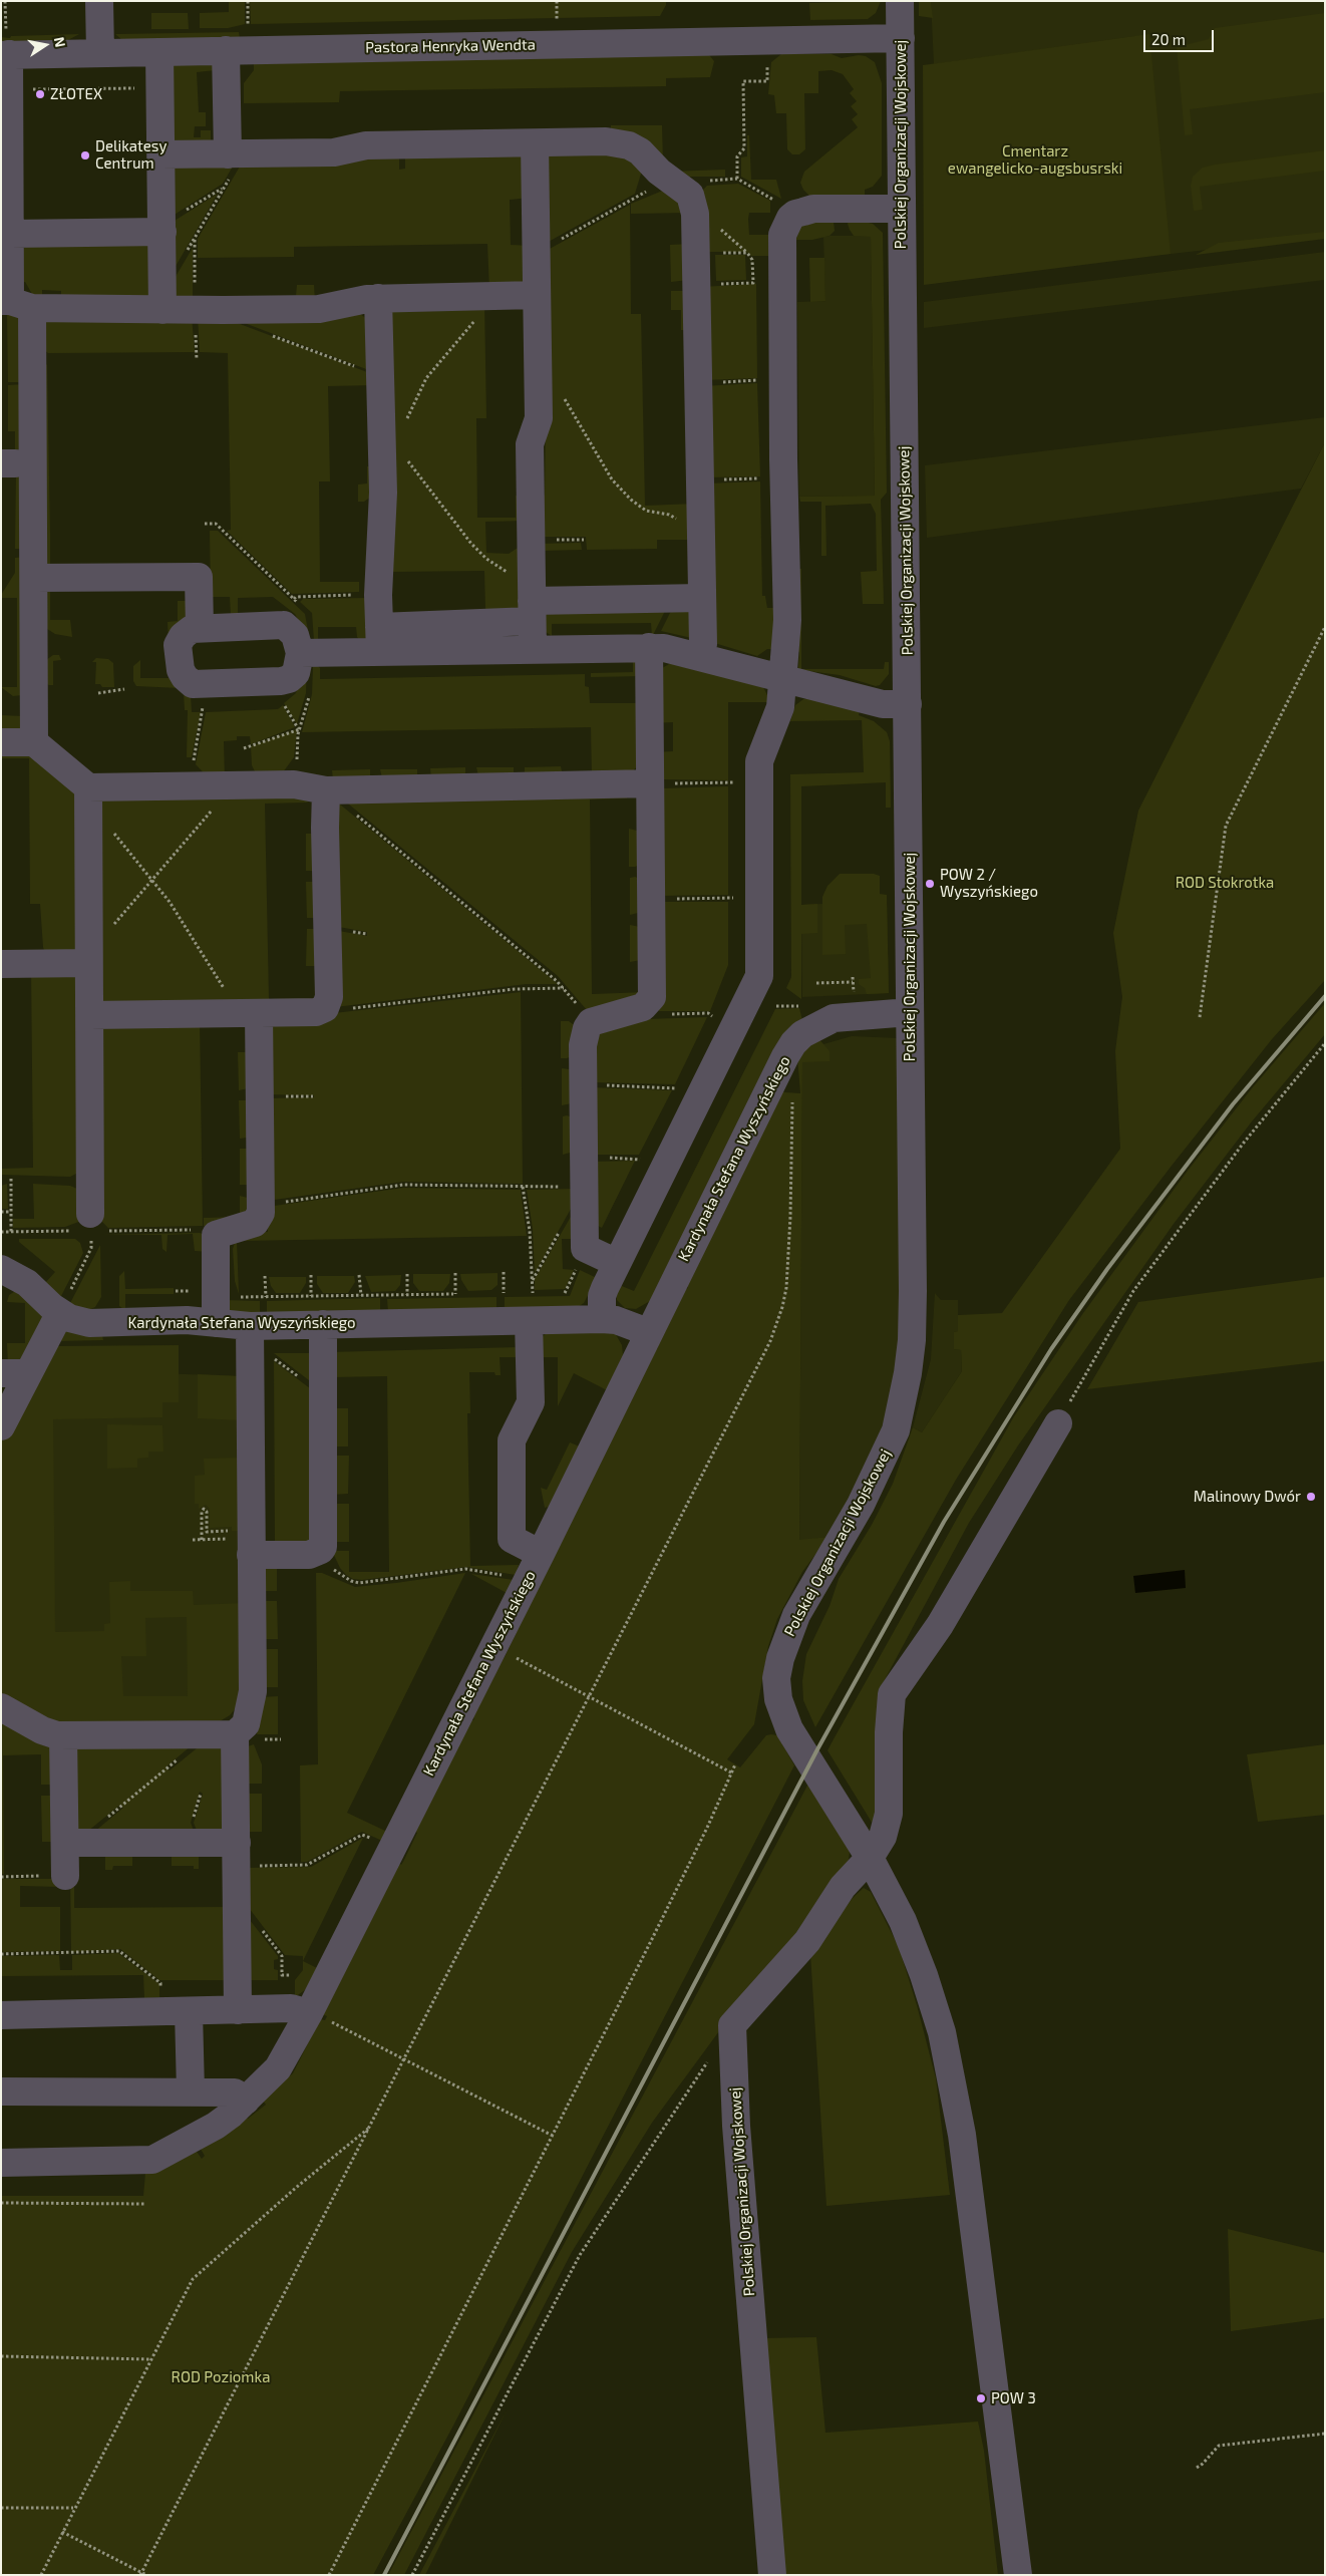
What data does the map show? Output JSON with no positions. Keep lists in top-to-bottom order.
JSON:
{
  "streets": {
    "street": ["Pastora Henryka Wendta", "Polskiej Organizacji Wojskowej", "Kardynała Stefana Wyszyńskiego"]
  },
  "crossings": [
    ["Pastora Henryka Wendta", "Polskiej Organizacji Wojskowej"],
    ["Polskiej Organizacji Wojskowej", "Kardynała Stefana Wyszyńskiego"]
  ],
  "parks": ["Cmentarz ewangelicko-augsbusrski", "ROD Stokrotka", "ROD Poziomka"],
  "places": [
    "ZŁOTEX",
    "Delikatesy Centrum",
    "POW 2 / Wyszyńskiego",
    "Malinowy Dwór",
    "POW 3"
  ],
  "scale_bar": "20 m",
  "north": "right"
}
